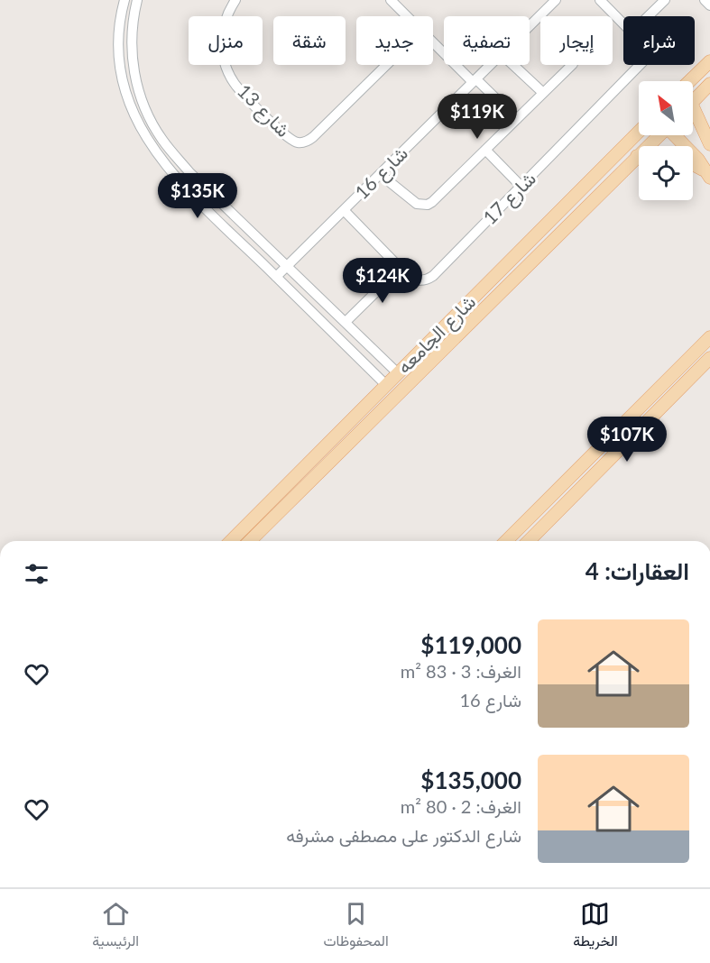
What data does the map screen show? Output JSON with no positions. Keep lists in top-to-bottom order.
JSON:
{
  "streets": {
    "main road": ["شارع الجامعه"],
    "street": ["شارع 13", "شارع 16", "شارع 17"]
  },
  "crossings": [
    ["شارع 16", "شارع 17"]
  ],
  "north": "top left",
  "page": {
    "chip": [
      "شراء",
      "إيجار",
      "تصفية",
      "جديد",
      "شقة",
      "منزل"
    ],
    "price": [
      "$119K",
      "$135K",
      "$124K",
      "$107K"
    ],
    "heading": "العقارات: 4",
    "list": [
      {
        "name": "$119,000",
        "note": "الغرف: 3 · 83 m² · شارع 16"
      },
      {
        "name": "$135,000",
        "note": "الغرف: 2 · 80 m² · شارع الدكتور على مصطفى مشرفه"
      }
    ],
    "tabs": ["الخريطة", "المحفوظات", "الرئيسية"]
  }
}
